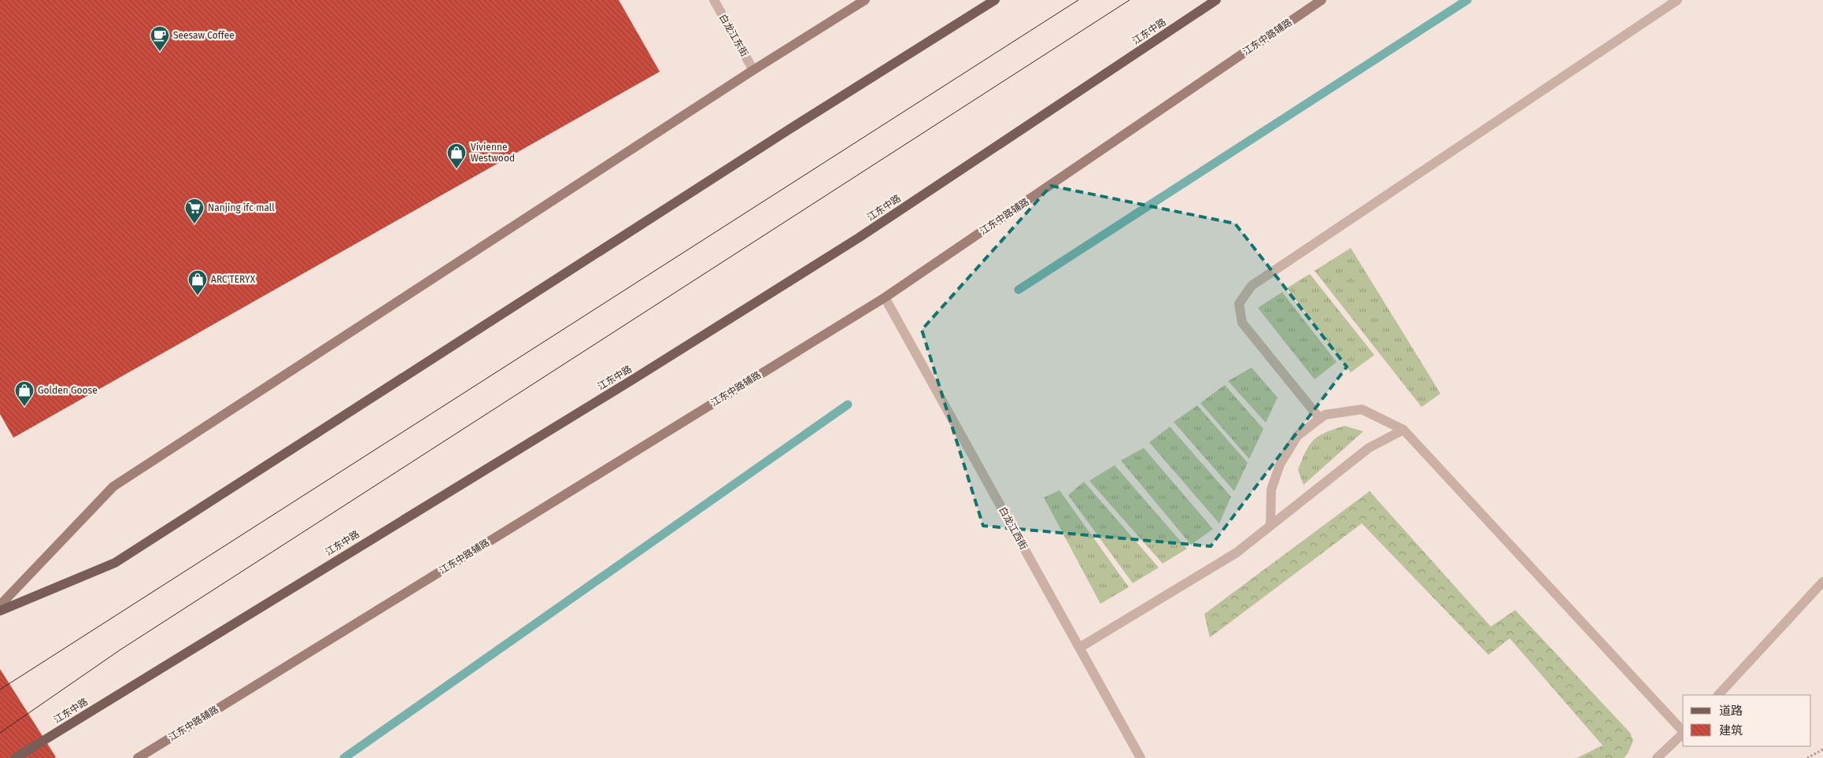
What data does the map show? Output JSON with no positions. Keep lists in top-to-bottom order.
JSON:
{
  "streets": {
    "main road": ["江东中路"],
    "street": ["白龙江东街", "江东中路辅路", "白龙江西街"]
  },
  "crossings": [
    ["江东中路辅路", "白龙江西街"]
  ],
  "places": {
    "cafe": ["Seesaw Coffee"],
    "shop": ["Vivienne Westwood", "ARC'TERYX", "Golden Goose"],
    "supermarket": ["Nanjing ifc mall"]
  },
  "legend": ["道路", "建筑"]
}
